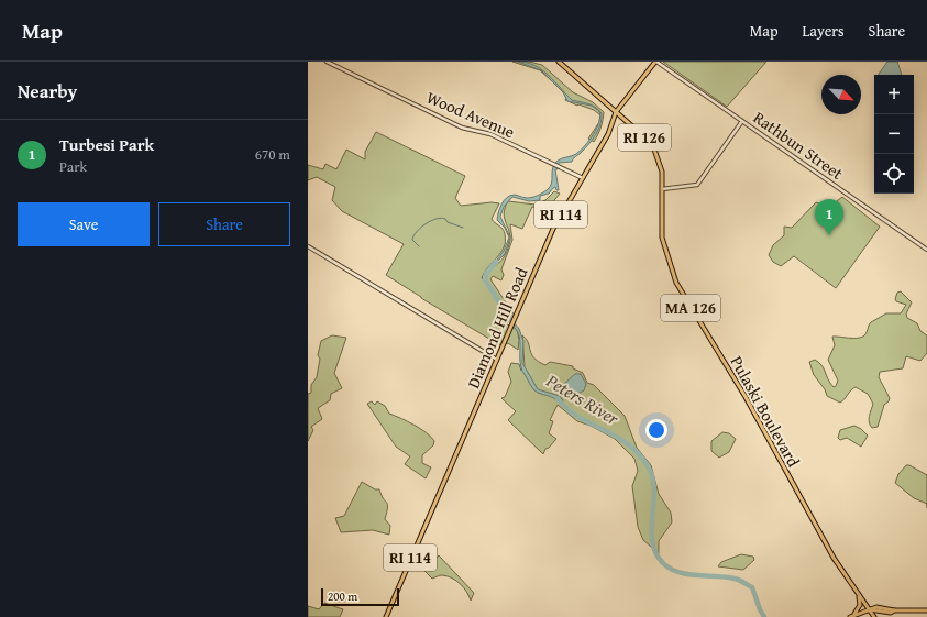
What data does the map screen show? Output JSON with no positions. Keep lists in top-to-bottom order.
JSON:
{
  "streets": {
    "main road": [
      "RI 126",
      "RI 114",
      "MA 126",
      "Diamond Hill Road",
      "Pulaski Boulevard"
    ],
    "street": ["Wood Avenue", "Rathbun Street"]
  },
  "crossings": [
    ["Wood Avenue", "Diamond Hill Road"],
    ["RI 126", "MA 126"],
    ["RI 126", "Diamond Hill Road"],
    ["Rathbun Street", "Diamond Hill Road"],
    ["MA 126", "Pulaski Boulevard"]
  ],
  "water": ["Peters River"],
  "scale_bar": "200 m",
  "north": "bottom right",
  "page": {
    "header": "Map",
    "nav": ["Map", "Layers", "Share"],
    "heading": "Nearby",
    "map_buttons": ["+", "−"],
    "list": [
      {
        "mark": "1",
        "name": "Turbesi Park",
        "note": "Park",
        "value": "670 m"
      }
    ],
    "buttons": ["Save", "Share"],
    "pins": "1",
    "scale": "200 m"
  }
}
